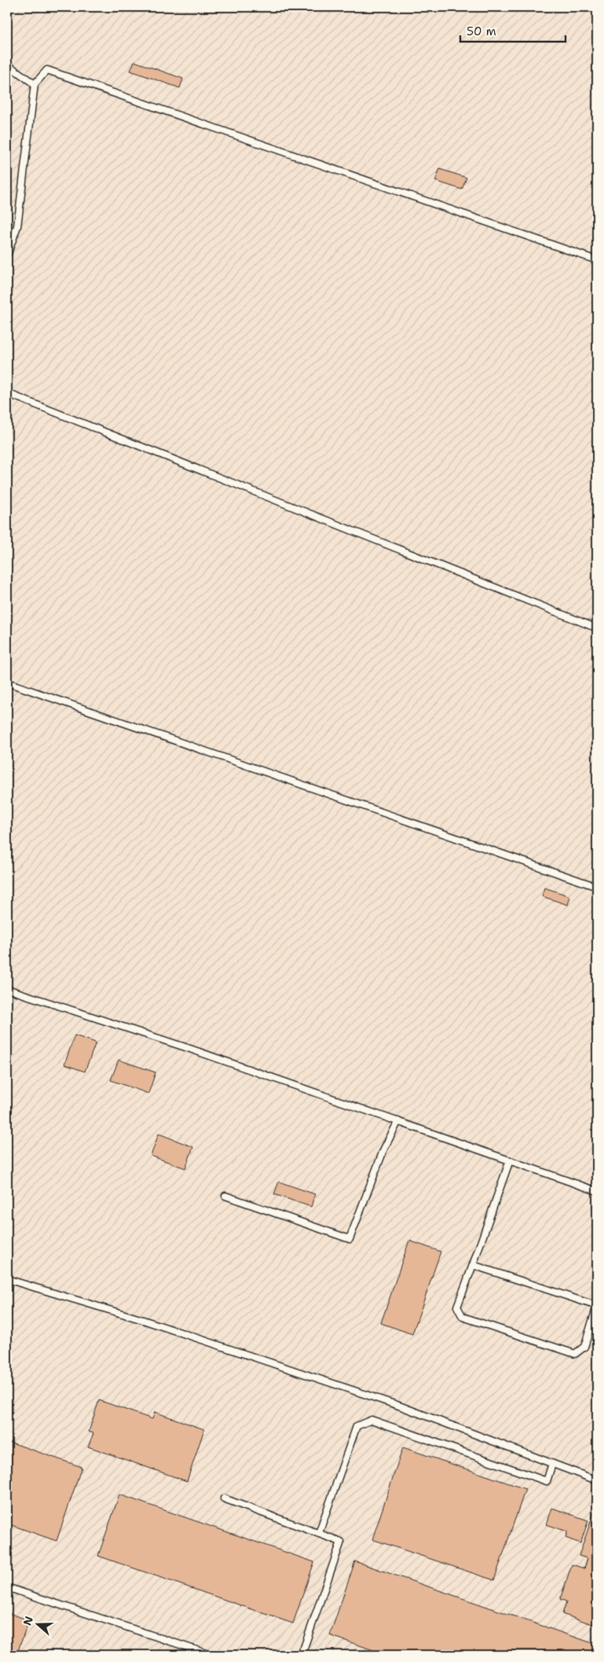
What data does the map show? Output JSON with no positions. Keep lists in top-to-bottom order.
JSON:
{
  "scale_bar": "50 m",
  "north": "left"
}
